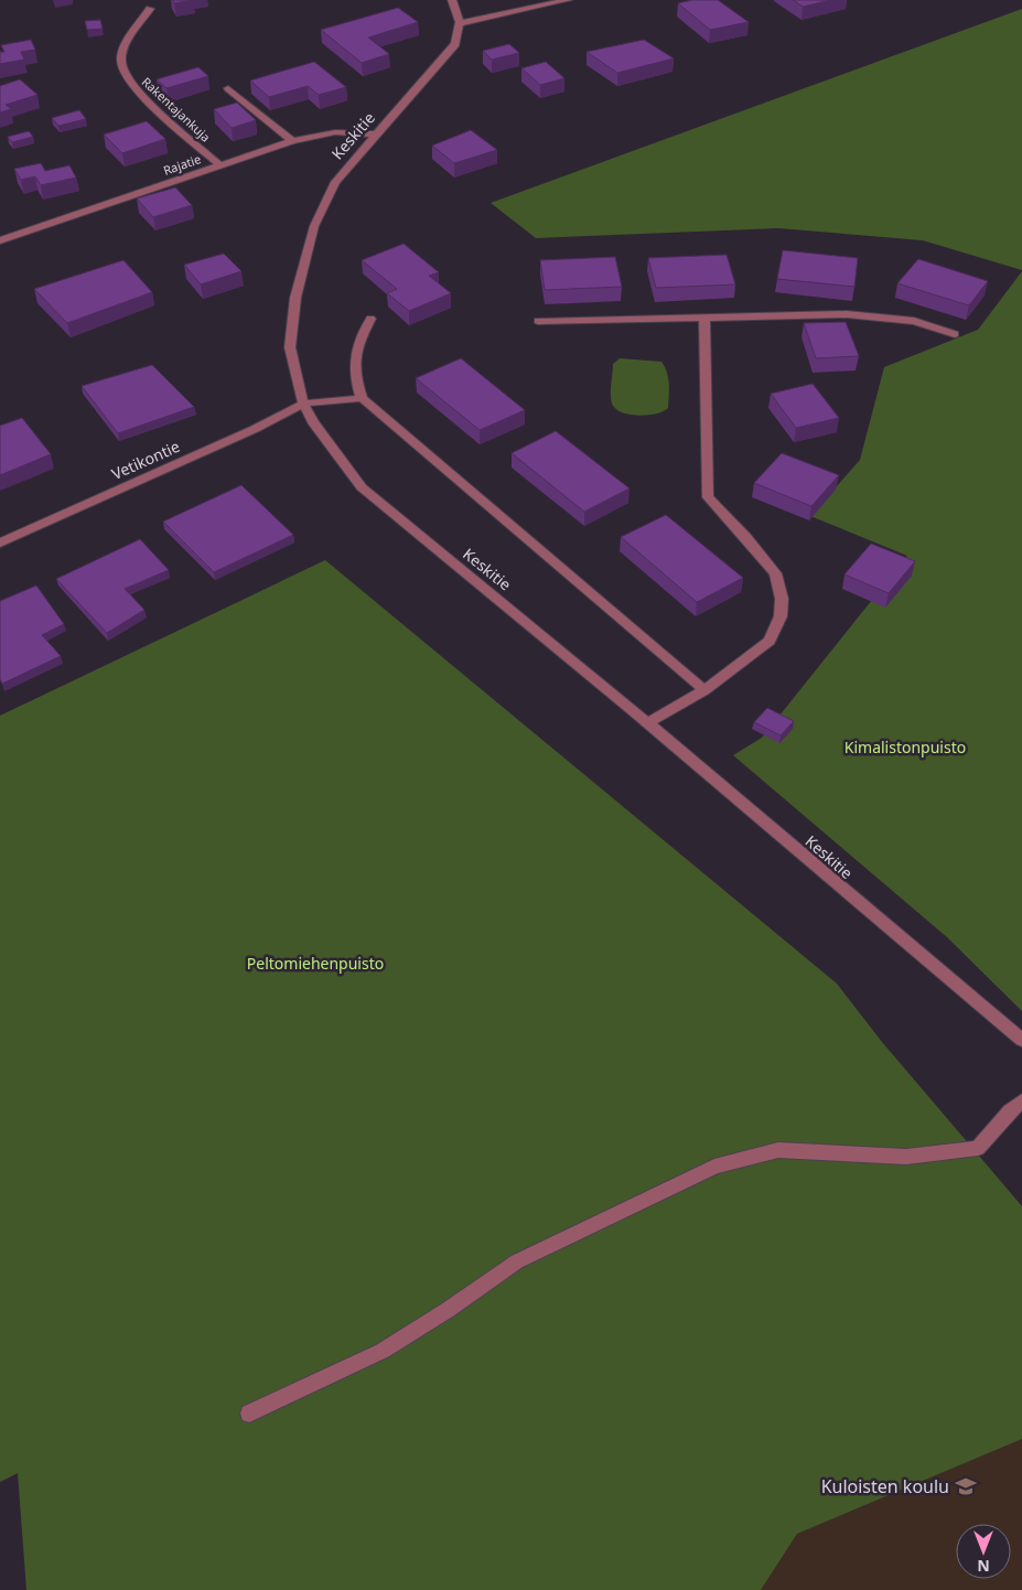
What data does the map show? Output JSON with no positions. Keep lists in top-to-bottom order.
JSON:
{
  "streets": {
    "street": [
      "Rakentajankuja",
      "Keskitie",
      "Rajatie",
      "Vetikontie"
    ]
  },
  "crossings": [
    ["Rakentajankuja", "Rajatie"],
    ["Keskitie", "Rajatie"],
    ["Keskitie", "Vetikontie"]
  ],
  "parks": ["Kimalistonpuisto", "Peltomiehenpuisto"],
  "places": {
    "school or university": ["Kuloisten koulu"]
  },
  "north": "bottom"
}
